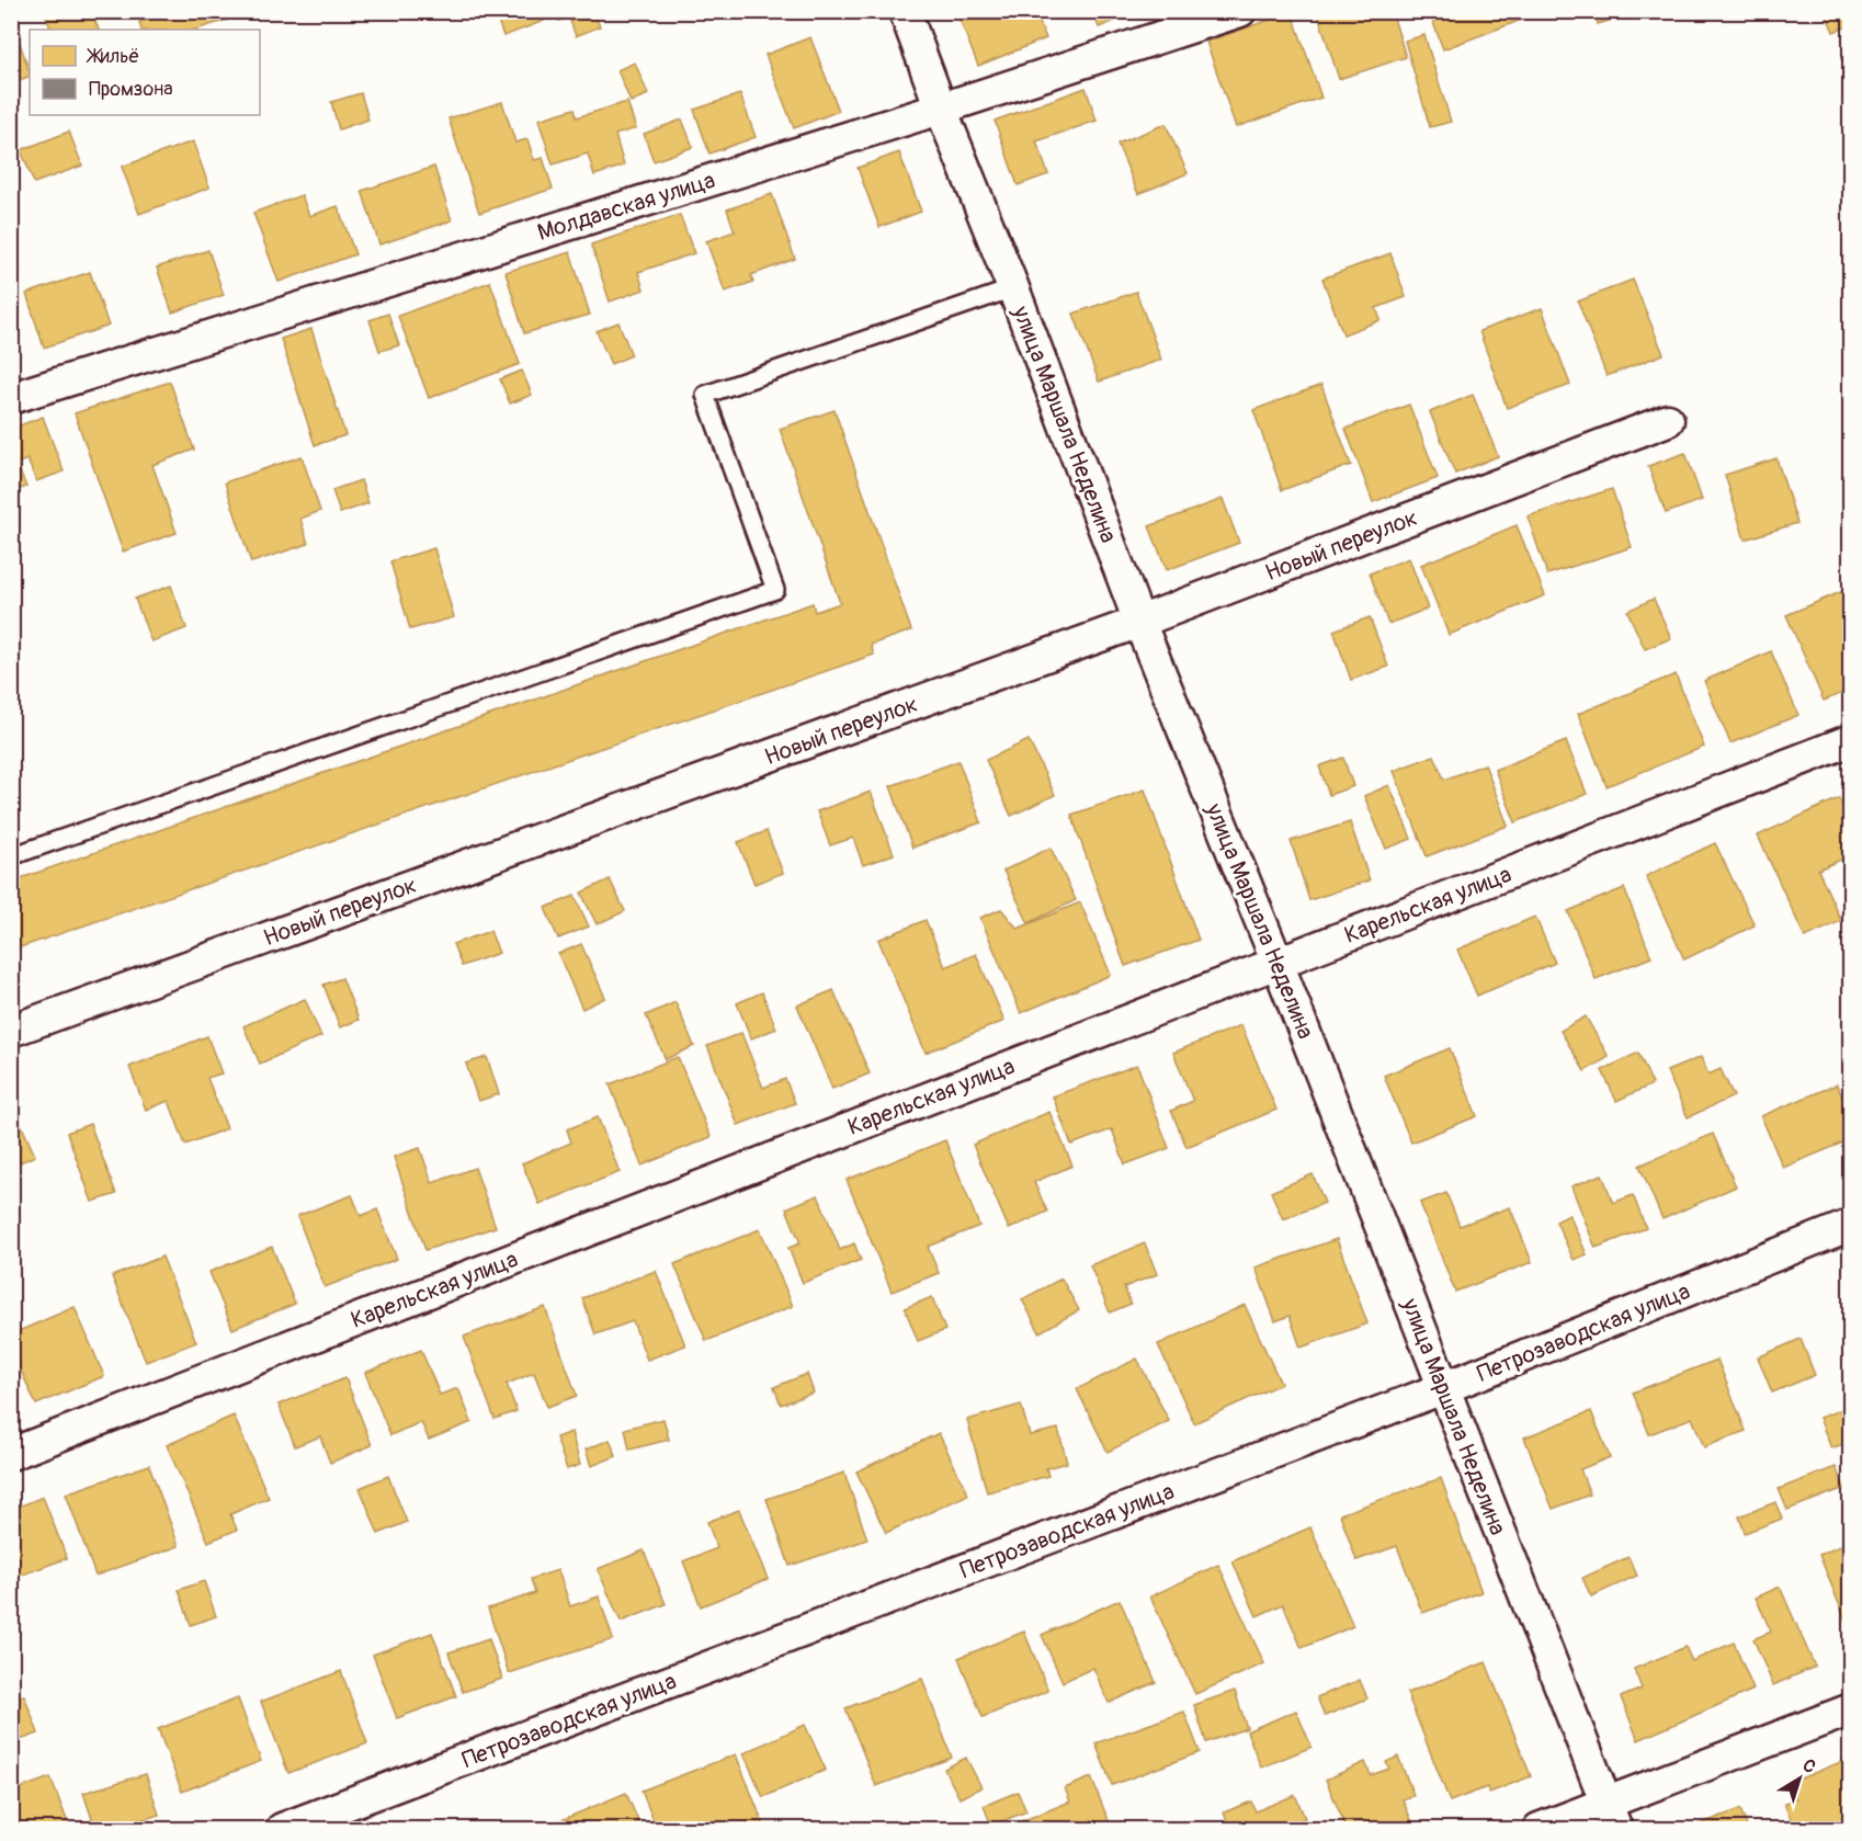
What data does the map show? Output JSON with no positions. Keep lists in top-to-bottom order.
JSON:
{
  "streets": {
    "street": [
      "Молдавская улица",
      "улица Маршала Неделина",
      "Новый переулок",
      "Карельская улица",
      "Петрозаводская улица"
    ]
  },
  "crossings": [
    ["Молдавская улица", "улица Маршала Неделина"],
    ["улица Маршала Неделина", "Новый переулок"],
    ["улица Маршала Неделина", "Карельская улица"],
    ["улица Маршала Неделина", "Петрозаводская улица"]
  ],
  "legend": ["Жильё", "Промзона"],
  "north": "top right"
}
